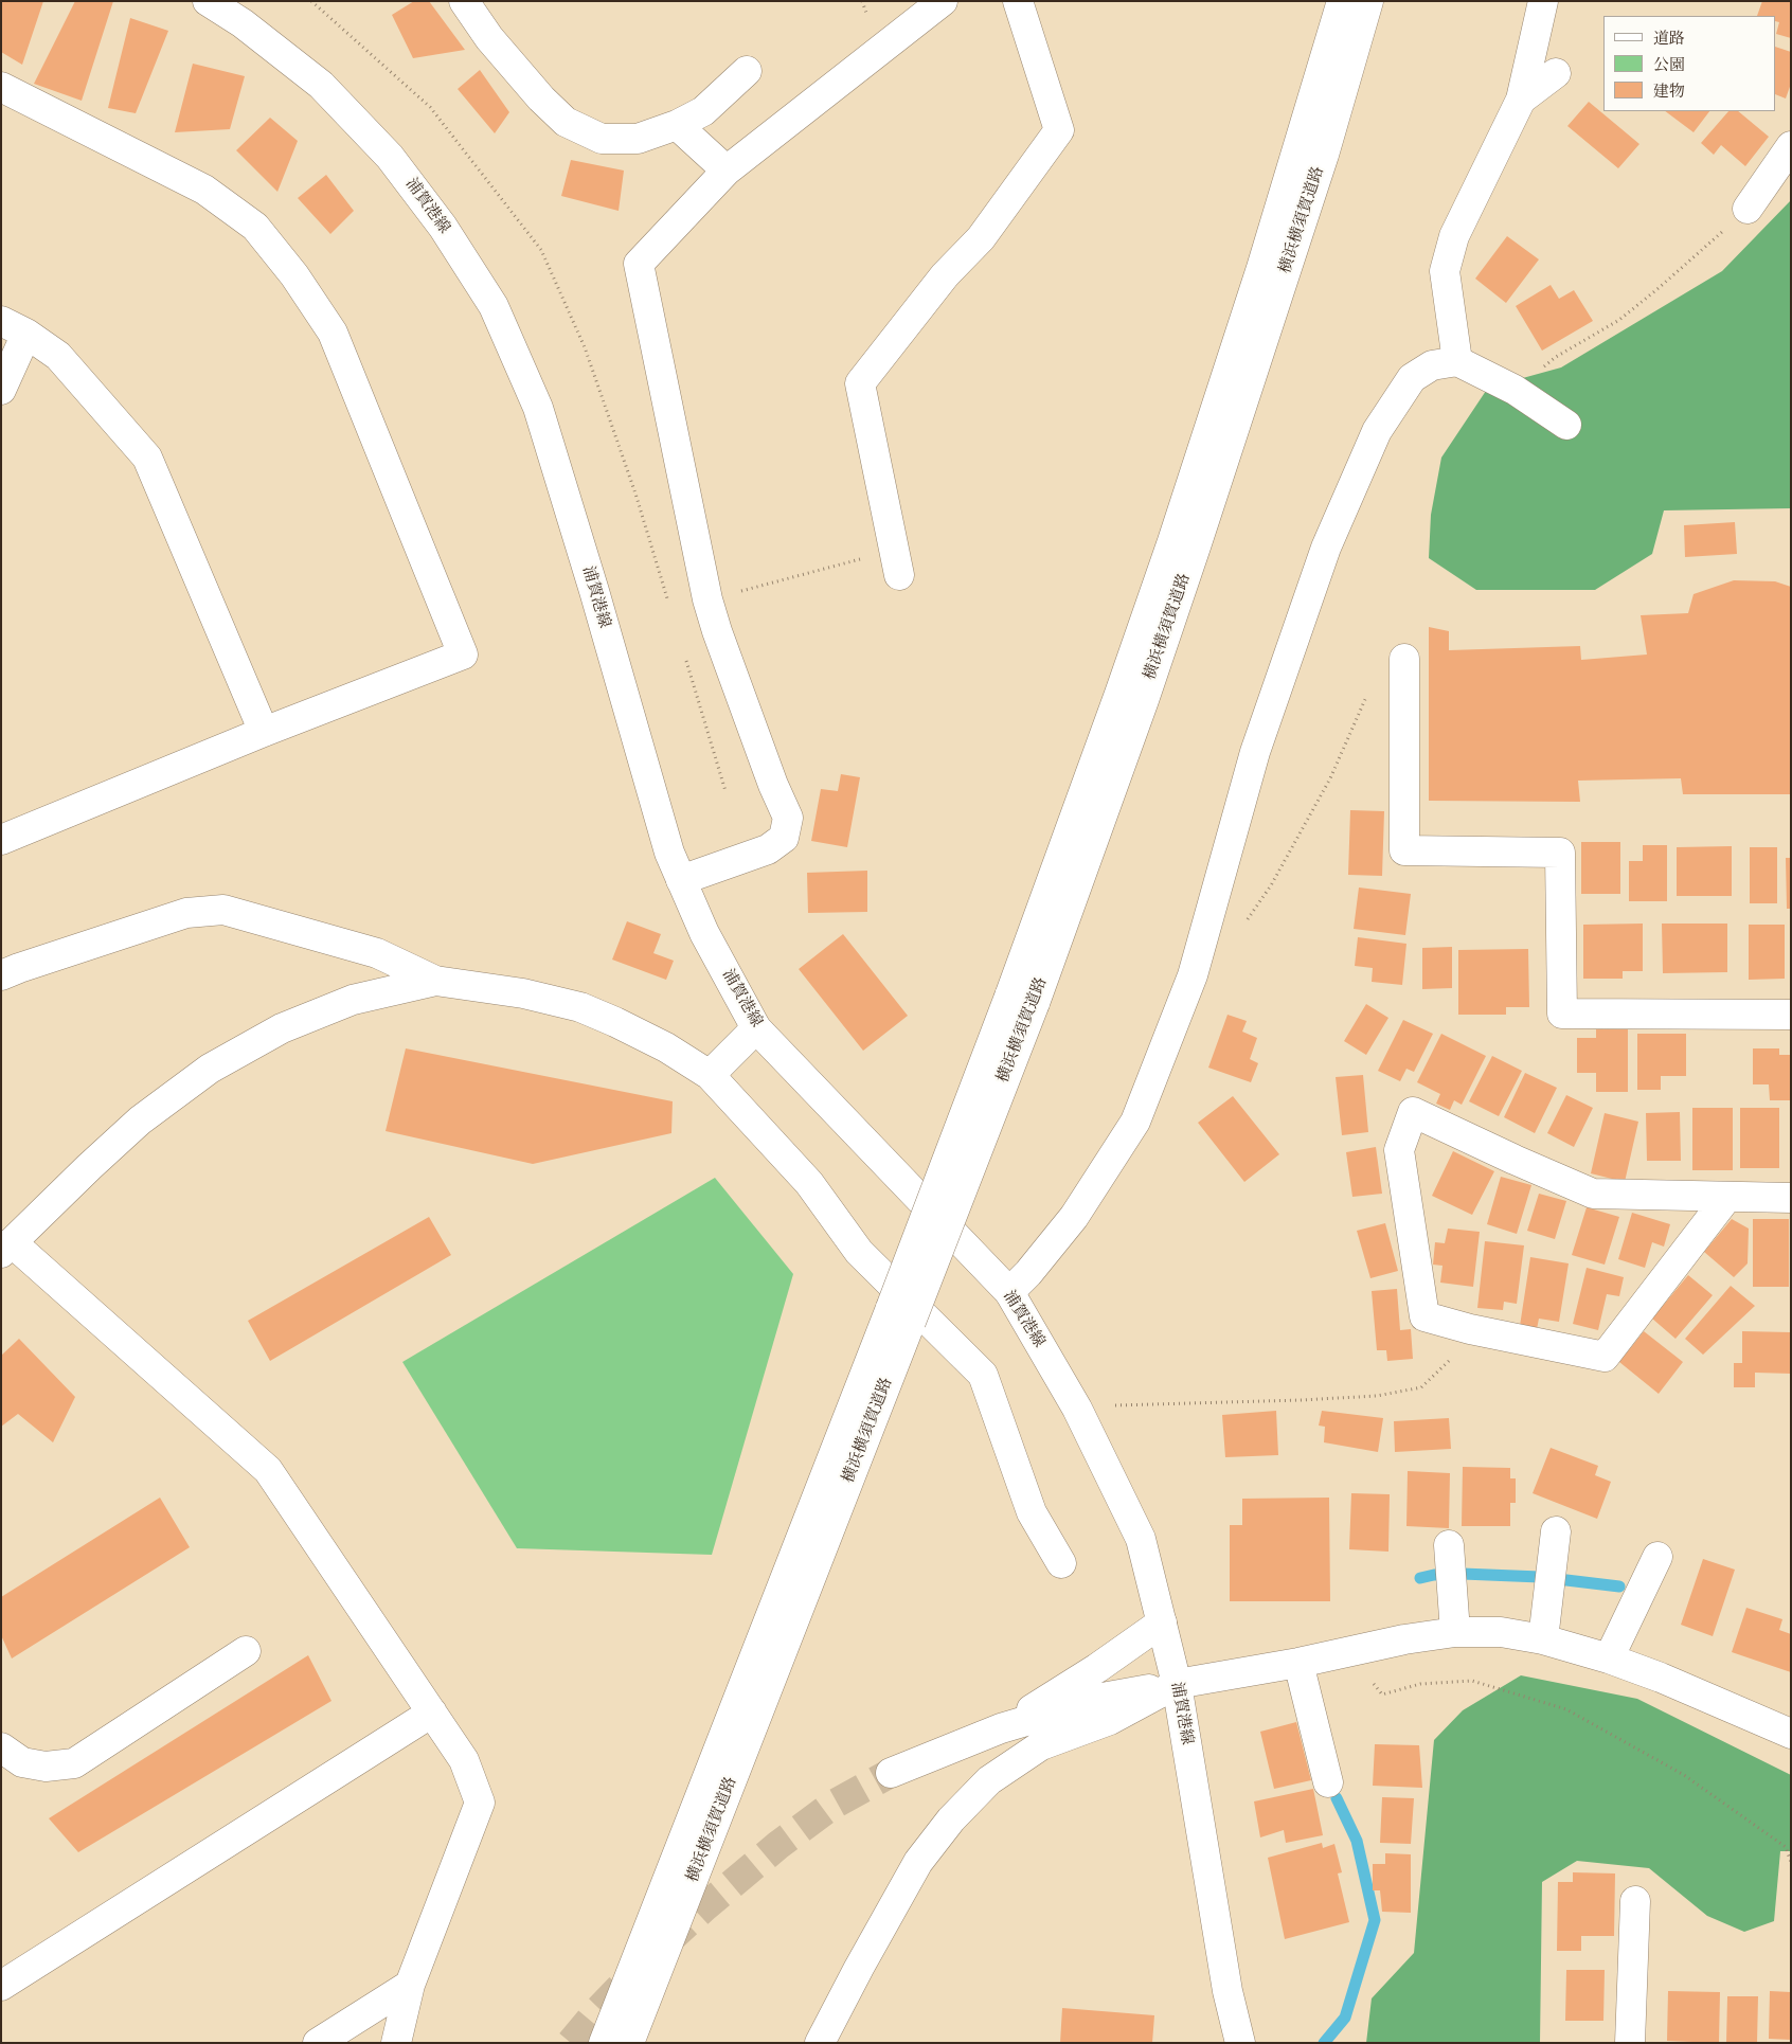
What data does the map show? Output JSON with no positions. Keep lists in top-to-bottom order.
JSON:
{
  "streets": {
    "main road": ["浦賀港線", "横浜横須賀道路"]
  },
  "legend": ["道路", "公園", "建物"]
}
